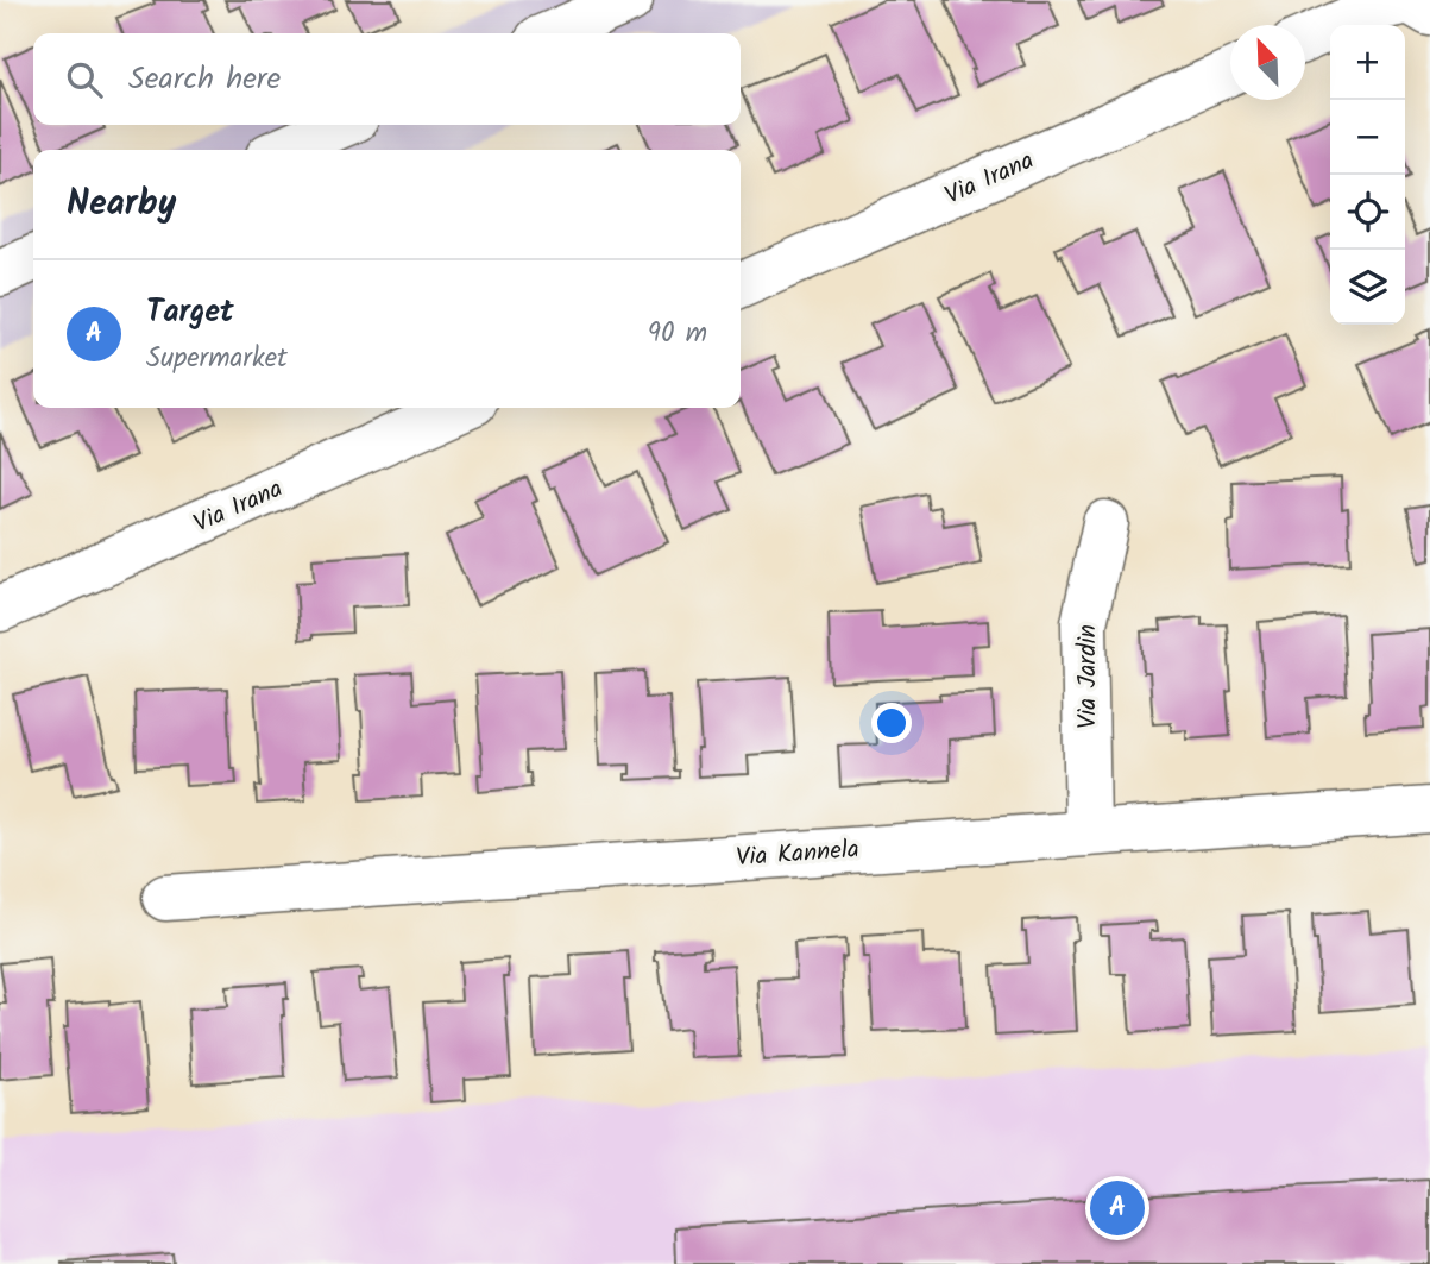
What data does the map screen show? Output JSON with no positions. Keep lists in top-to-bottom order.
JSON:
{
  "streets": {
    "street": ["Via Irana", "Via Jardin", "Via Kannela"]
  },
  "crossings": [
    ["Via Jardin", "Via Kannela"]
  ],
  "north": "top left",
  "page": {
    "map_buttons": ["+", "−"],
    "search": "Search here",
    "heading": "Nearby",
    "list": [
      {
        "mark": "A",
        "name": "Target",
        "note": "Supermarket",
        "value": "90 m"
      }
    ],
    "pins": "A"
  }
}
